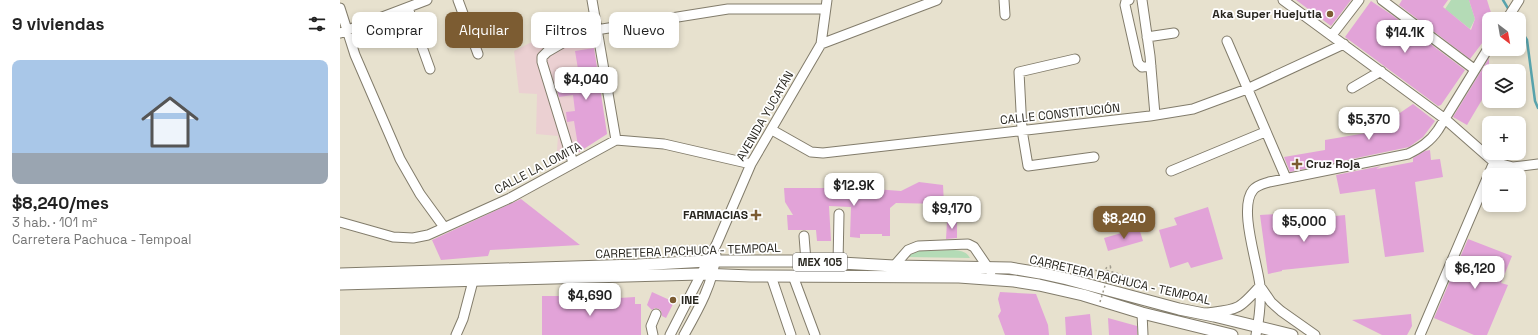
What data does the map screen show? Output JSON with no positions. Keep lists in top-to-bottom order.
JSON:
{
  "streets": {
    "main road": ["CARRETERA PACHUCA - TEMPOAL", "MEX 105"],
    "street": ["CALLE CONSTITUCIÓN", "AVENIDA YUCATÁN", "CALLE LA LOMITA"]
  },
  "crossings": [
    ["CALLE CONSTITUCIÓN", "AVENIDA YUCATÁN"],
    ["AVENIDA YUCATÁN", "CARRETERA PACHUCA - TEMPOAL"]
  ],
  "places": {
    "other": ["Aka Super Huejutla", "INE"],
    "health": ["Cruz Roja", "FARMACIAS"]
  },
  "north": "bottom right",
  "page": {
    "heading": "9 viviendas",
    "map_buttons": ["+", "−"],
    "chip": [
      "Comprar",
      "Alquilar",
      "Filtros",
      "Nuevo"
    ],
    "price": [
      "$14.1K",
      "$4,040",
      "$5,370",
      "$12.9K",
      "$9,170",
      "$8,240",
      "$5,000",
      "$6,120",
      "$4,690"
    ],
    "list": [
      {
        "name": "$8,240/mes",
        "note": "3 hab. · 101 m² · Carretera Pachuca - Tempoal"
      }
    ]
  }
}
